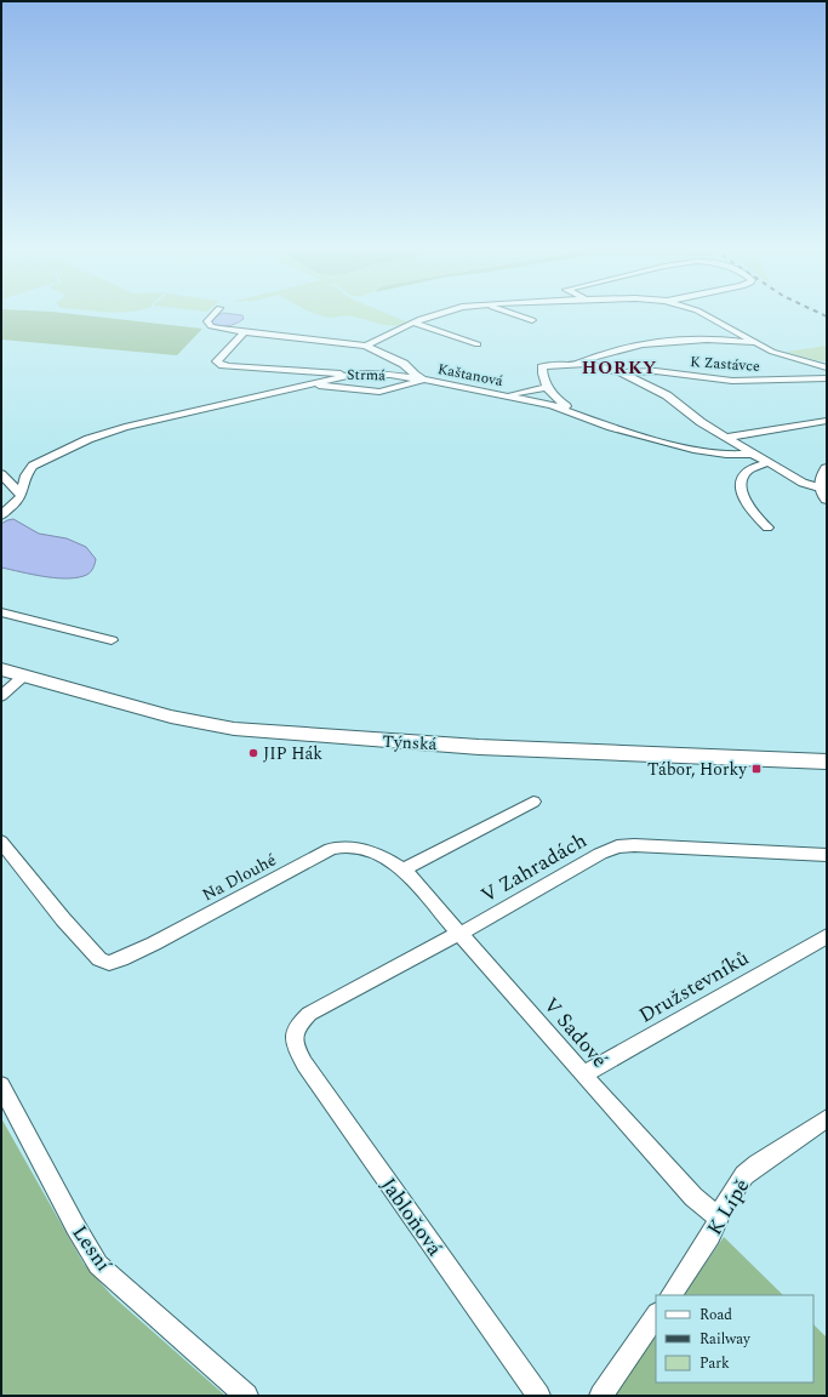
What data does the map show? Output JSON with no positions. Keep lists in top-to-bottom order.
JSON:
{
  "streets": {
    "main road": ["Týnská"],
    "street": [
      "K Zastávce",
      "Strmá",
      "Kaštanová",
      "V Zahradách",
      "Na Dlouhé",
      "Družstevníků",
      "V Sadové",
      "K Lípě",
      "Jabloňová",
      "Lesní"
    ]
  },
  "crossings": [
    ["Strmá", "Kaštanová"],
    ["V Zahradách", "V Sadové"],
    ["V Zahradách", "Jabloňová"],
    ["Na Dlouhé", "V Sadové"],
    ["Družstevníků", "V Sadové"],
    ["V Sadové", "K Lípě"]
  ],
  "districts": ["HORKY"],
  "places": {
    "other": ["JIP Hák"],
    "transit": ["Tábor, Horky"]
  },
  "legend": ["Road", "Railway", "Park"]
}
